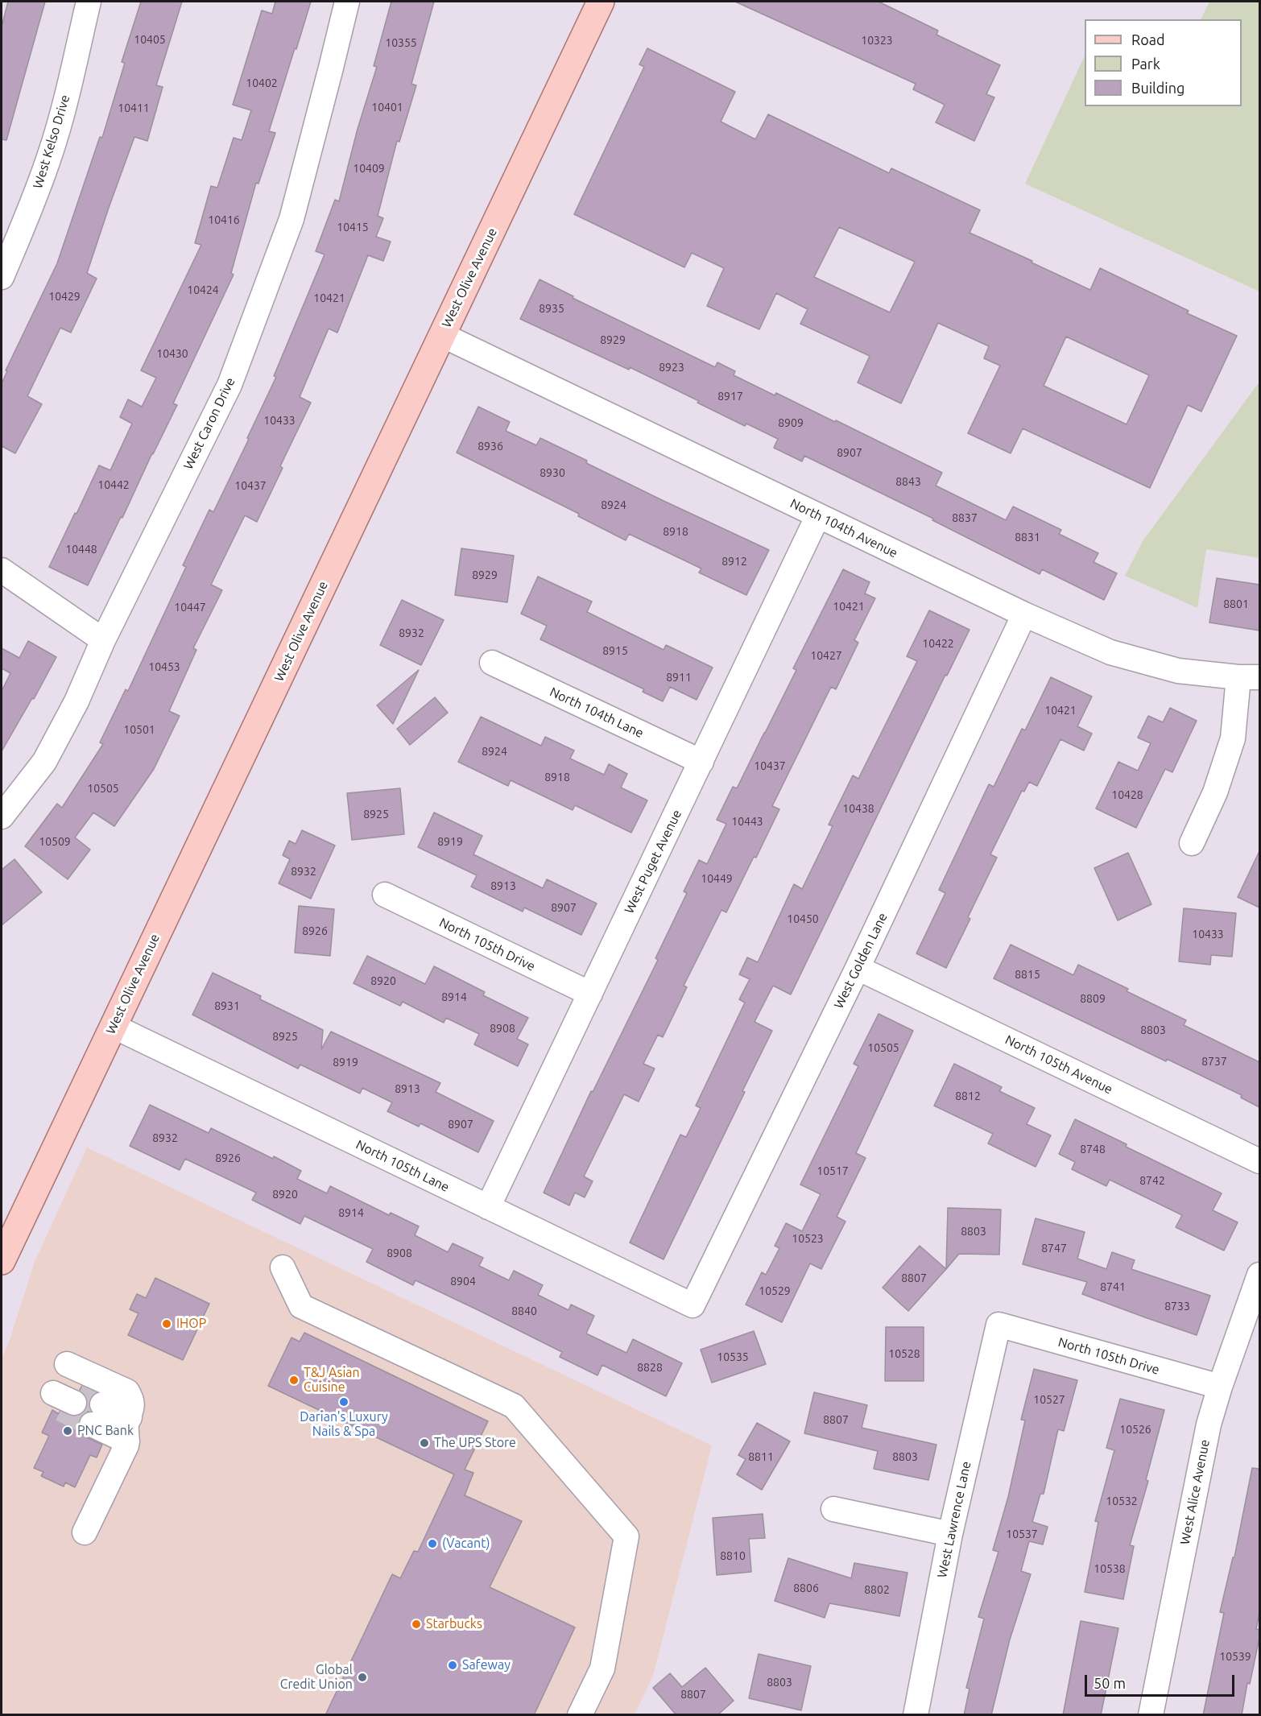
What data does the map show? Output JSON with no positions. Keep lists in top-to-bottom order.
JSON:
{
  "streets": {
    "main road": ["West Olive Avenue"],
    "street": [
      "West Kelso Drive",
      "West Caron Drive",
      "North 104th Avenue",
      "North 104th Lane",
      "West Puget Avenue",
      "North 105th Drive",
      "West Golden Lane",
      "North 105th Avenue",
      "North 105th Lane",
      "West Alice Avenue",
      "West Lawrence Lane"
    ]
  },
  "crossings": [
    ["West Olive Avenue", "North 104th Avenue"],
    ["West Olive Avenue", "North 105th Lane"],
    ["North 104th Avenue", "West Puget Avenue"],
    ["North 104th Avenue", "West Golden Lane"],
    ["North 104th Lane", "West Puget Avenue"],
    ["West Puget Avenue", "North 105th Drive"],
    ["West Puget Avenue", "North 105th Lane"],
    ["North 105th Drive", "West Alice Avenue"],
    ["North 105th Drive", "West Lawrence Lane"],
    ["West Golden Lane", "North 105th Avenue"],
    ["West Golden Lane", "North 105th Lane"]
  ],
  "places": [
    "IHOP",
    "T&J Asian Cuisine",
    "Darian's Luxury Nails & Spa",
    "PNC Bank",
    "The UPS Store",
    "(Vacant)",
    "Starbucks",
    "Safeway",
    "Global Credit Union"
  ],
  "house_numbers": [
    "10405",
    "10323",
    "10355",
    "10402",
    "10401",
    "10411",
    "10409",
    "10416",
    "10415",
    "10424",
    "10429",
    "10421",
    "8935",
    "8929",
    "10430",
    "8923",
    "8917",
    "10433",
    "8909",
    "8936",
    "8907",
    "8930",
    "8843",
    "10442",
    "10437",
    "8924",
    "8837",
    "8918",
    "8831",
    "10448",
    "8912",
    "8929",
    "8801",
    "10421",
    "10447",
    "8932",
    "10422",
    "8915",
    "10427",
    "10453",
    "8911",
    "10421",
    "10501",
    "8924",
    "10437",
    "8918",
    "10505",
    "10428",
    "10438",
    "8925",
    "10443",
    "10509",
    "8919",
    "8932",
    "10449",
    "8913",
    "8907",
    "10450",
    "8926",
    "10433",
    "8815",
    "8920",
    "8914",
    "8809",
    "8931",
    "8908",
    "8803",
    "8925",
    "10505",
    "8737",
    "8919",
    "8913",
    "8812",
    "8907",
    "8932",
    "8748",
    "8926",
    "10517",
    "8742",
    "8920",
    "8914",
    "8803",
    "10523",
    "8747",
    "8908",
    "8807",
    "8904",
    "8741",
    "10529",
    "8733",
    "8840",
    "10528",
    "10535",
    "8828",
    "10527",
    "8807",
    "10526",
    "8811",
    "8803",
    "10532",
    "10537",
    "8810",
    "10538",
    "8806",
    "8802",
    "10539",
    "8803",
    "8807"
  ],
  "legend": ["Road", "Park", "Building"],
  "scale_bar": "50 m"
}
